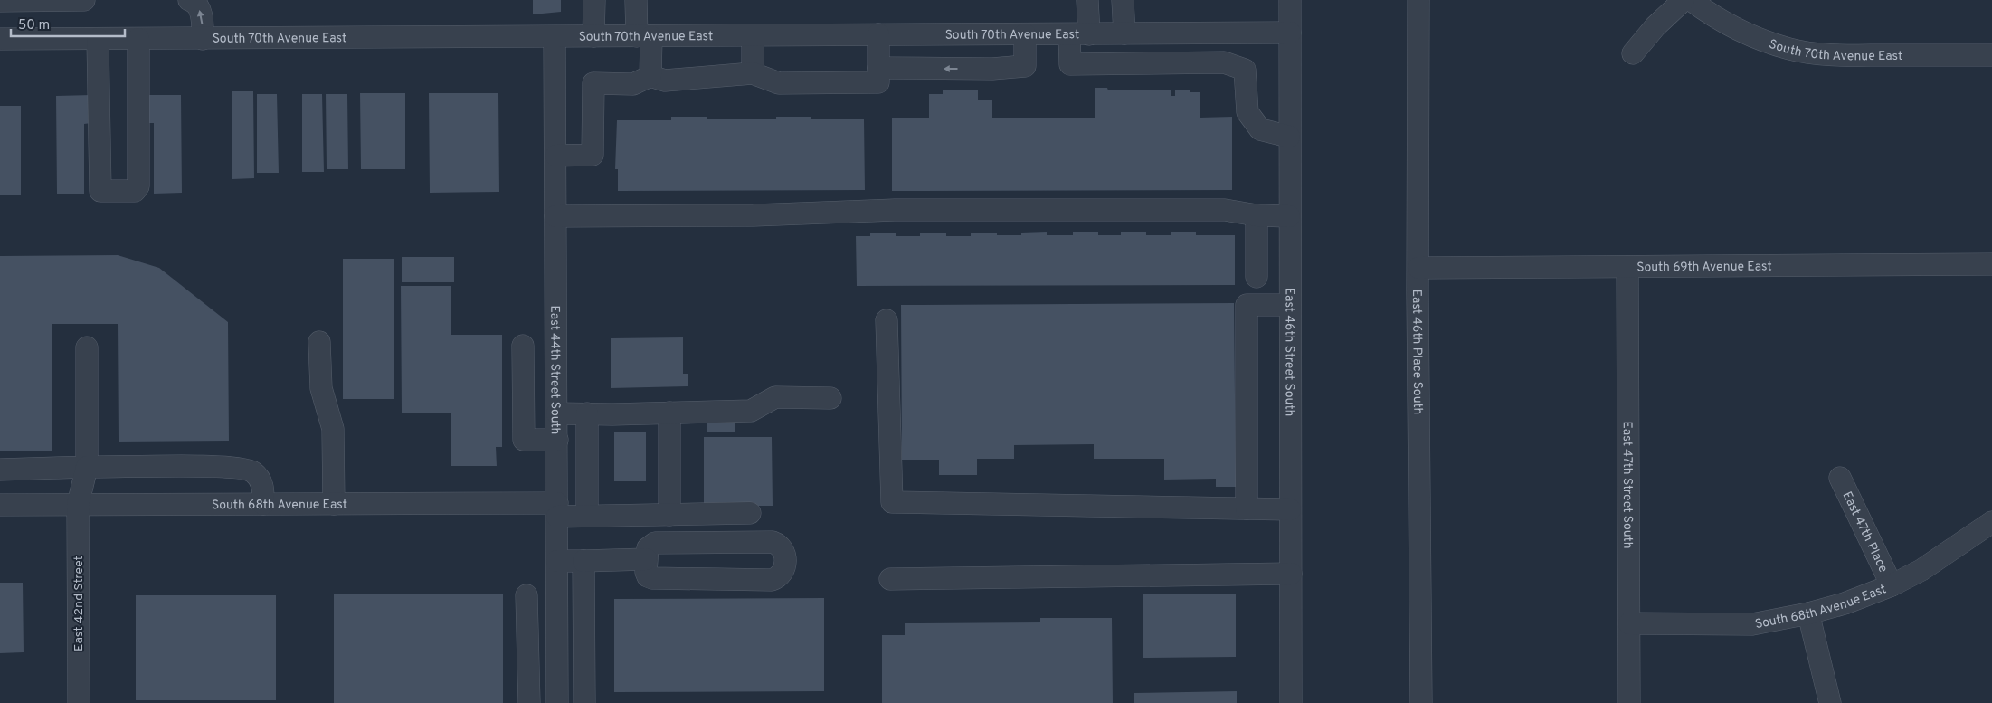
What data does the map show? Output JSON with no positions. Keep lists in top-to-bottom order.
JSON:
{
  "streets": {
    "street": [
      "South 70th Avenue East",
      "South 69th Avenue East",
      "East 46th Street South",
      "East 46th Place South",
      "East 44th Street South",
      "East 47th Street South",
      "South 68th Avenue East",
      "East 47th Place",
      "East 42nd Street"
    ]
  },
  "crossings": [
    ["South 70th Avenue East", "East 46th Street South"],
    ["South 70th Avenue East", "East 44th Street South"],
    ["South 69th Avenue East", "East 46th Place South"],
    ["South 69th Avenue East", "East 47th Street South"],
    ["East 44th Street South", "South 68th Avenue East"],
    ["East 47th Street South", "South 68th Avenue East"],
    ["South 68th Avenue East", "East 47th Place"],
    ["South 68th Avenue East", "East 42nd Street"]
  ],
  "scale_bar": "50 m"
}
